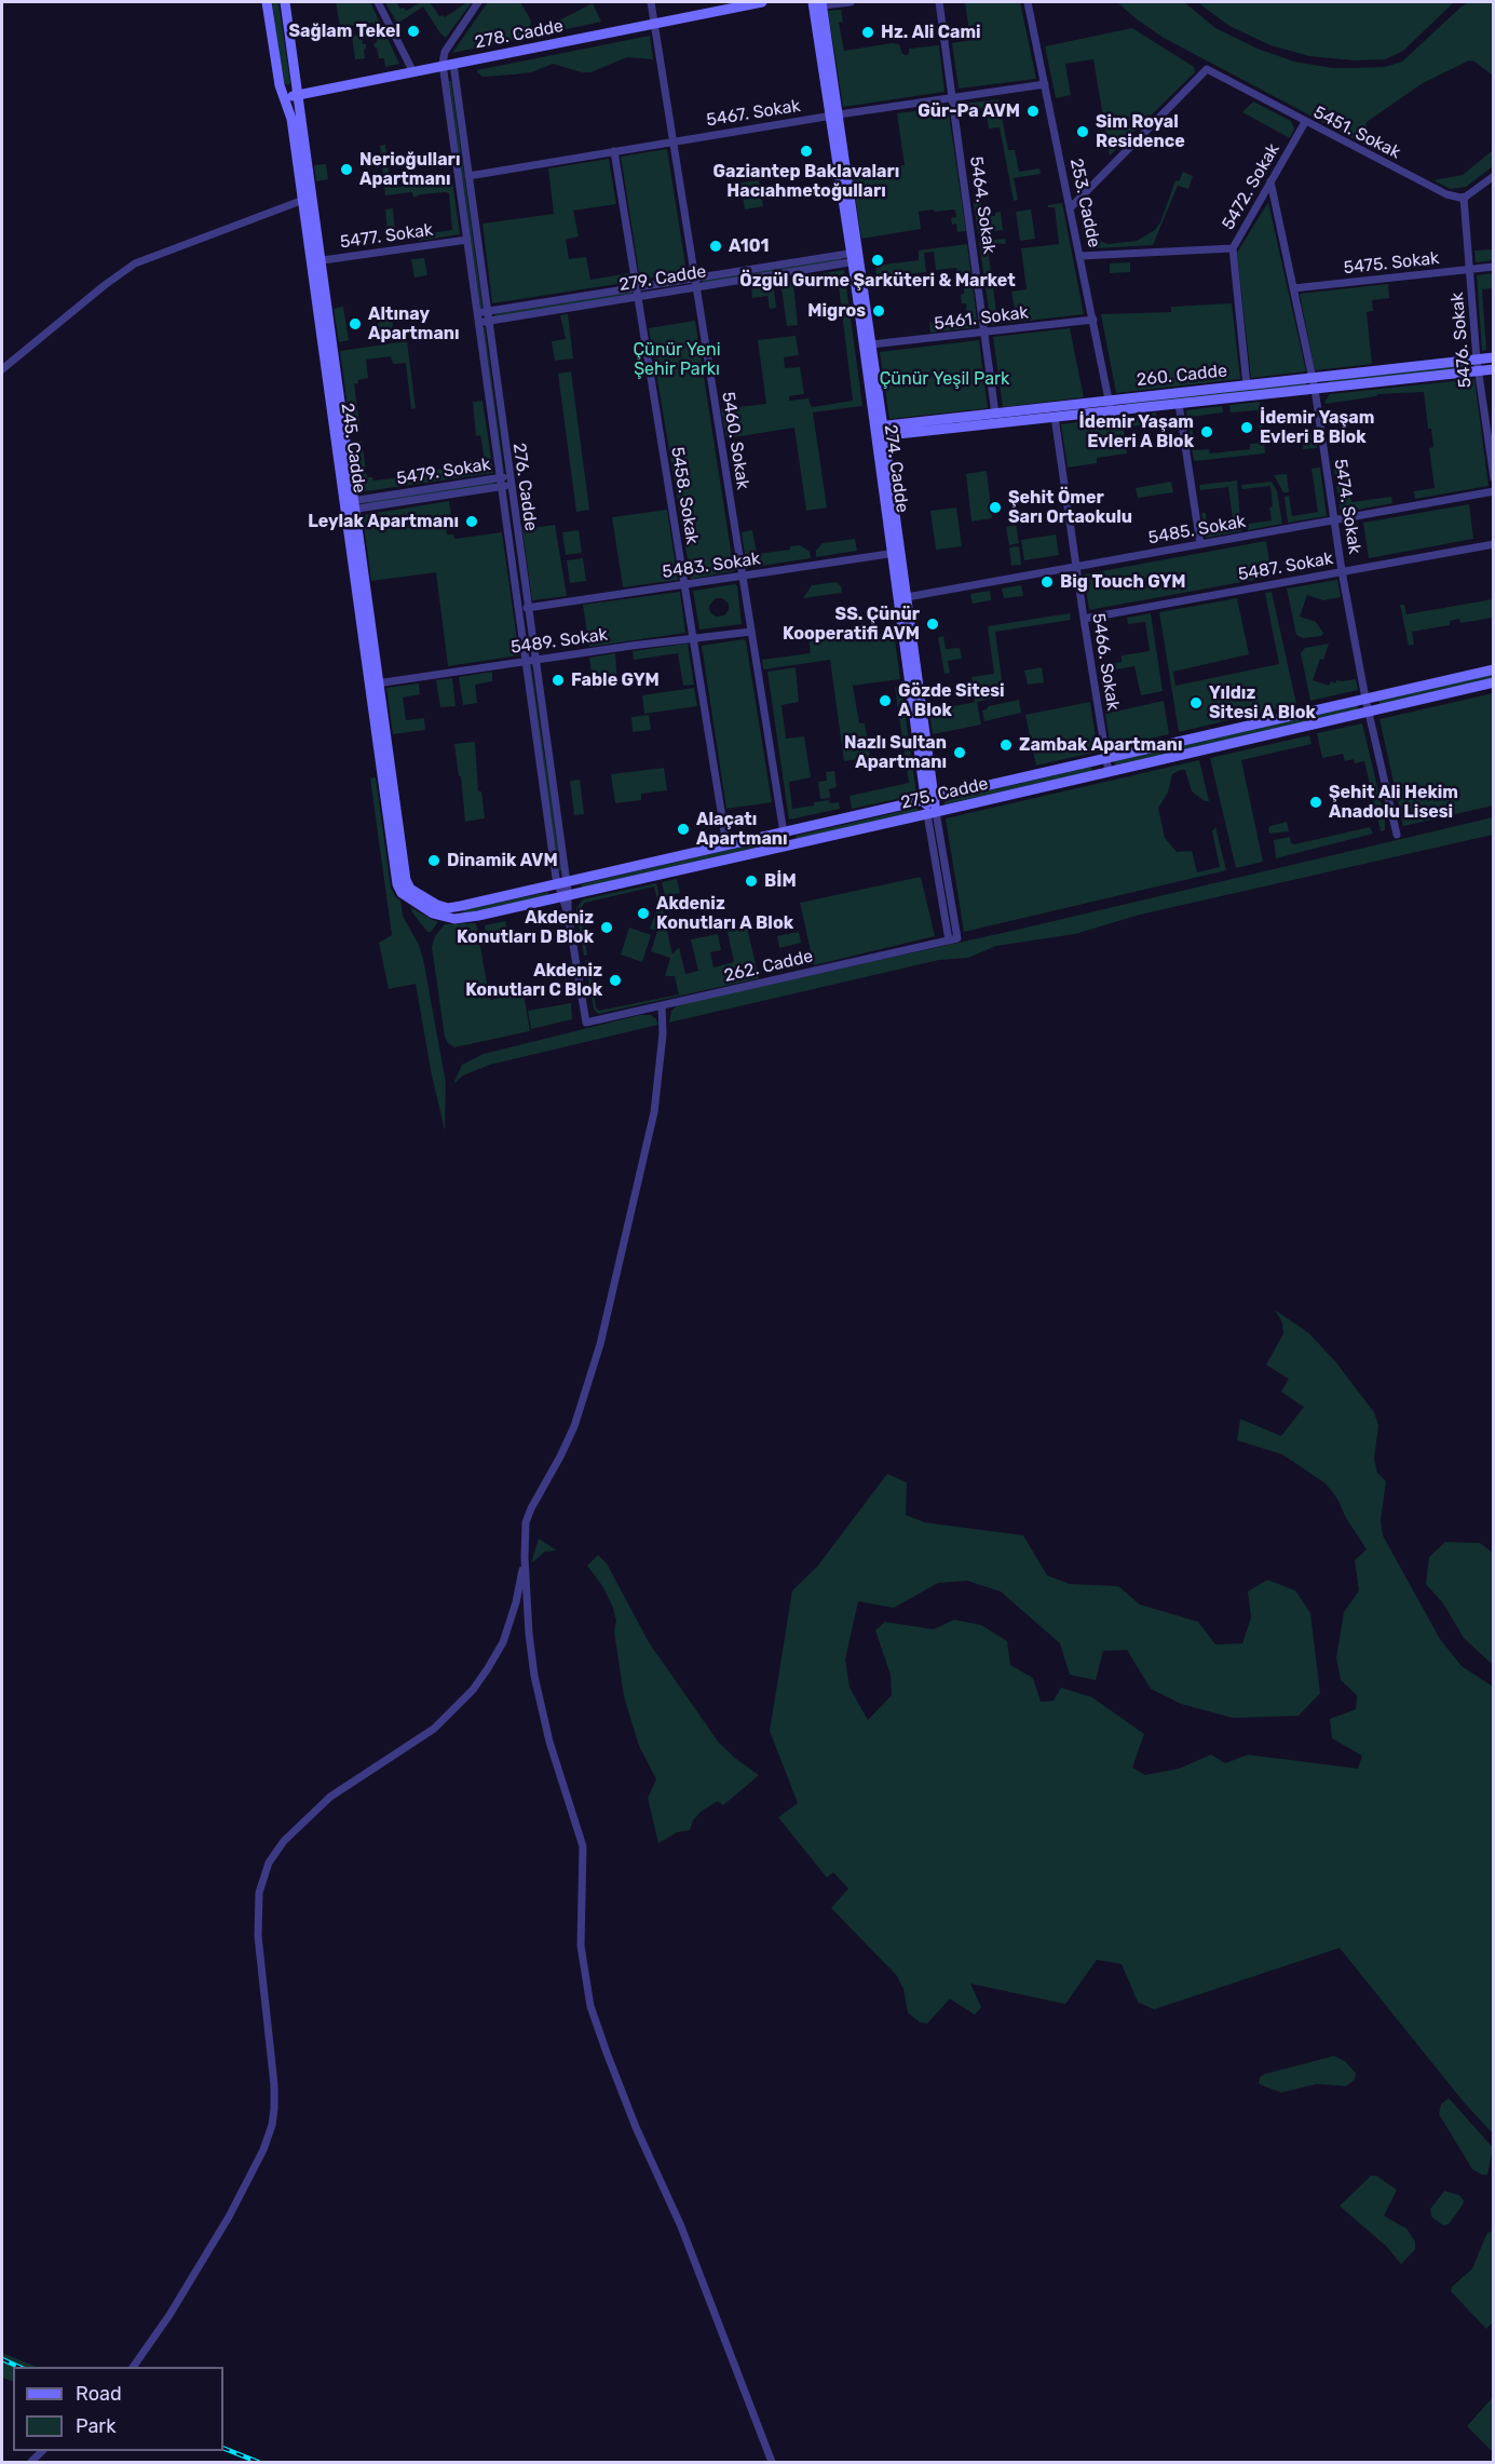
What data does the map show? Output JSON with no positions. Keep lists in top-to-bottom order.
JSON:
{
  "streets": {
    "street": [
      "278. Cadde",
      "5467. Sokak",
      "5451. Sokak",
      "5472. Sokak",
      "253. Cadde",
      "5464. Sokak",
      "5477. Sokak",
      "5475. Sokak",
      "279. Cadde",
      "5461. Sokak",
      "5476. Sokak",
      "260. Cadde",
      "5460. Sokak",
      "245. Cadde",
      "274. Cadde",
      "5479. Sokak",
      "276. Cadde",
      "5458. Sokak",
      "5474. Sokak",
      "5485. Sokak",
      "5483. Sokak",
      "5487. Sokak",
      "5489. Sokak",
      "5466. Sokak",
      "275. Cadde",
      "262. Cadde"
    ]
  },
  "crossings": [
    ["278. Cadde", "5460. Sokak"],
    ["278. Cadde", "245. Cadde"],
    ["278. Cadde", "276. Cadde"],
    ["5467. Sokak", "253. Cadde"],
    ["5467. Sokak", "5464. Sokak"],
    ["5467. Sokak", "5460. Sokak"],
    ["5467. Sokak", "274. Cadde"],
    ["5467. Sokak", "276. Cadde"],
    ["5467. Sokak", "5458. Sokak"],
    ["5451. Sokak", "5472. Sokak"],
    ["5451. Sokak", "253. Cadde"],
    ["5451. Sokak", "5476. Sokak"],
    ["5472. Sokak", "260. Cadde"],
    ["5472. Sokak", "5474. Sokak"],
    ["253. Cadde", "5461. Sokak"],
    ["253. Cadde", "260. Cadde"],
    ["5464. Sokak", "5461. Sokak"],
    ["5464. Sokak", "260. Cadde"],
    ["5477. Sokak", "245. Cadde"],
    ["5477. Sokak", "276. Cadde"],
    ["5475. Sokak", "5476. Sokak"],
    ["5475. Sokak", "5474. Sokak"],
    ["279. Cadde", "5460. Sokak"],
    ["279. Cadde", "274. Cadde"],
    ["279. Cadde", "276. Cadde"],
    ["279. Cadde", "5458. Sokak"],
    ["5476. Sokak", "260. Cadde"],
    ["260. Cadde", "274. Cadde"],
    ["260. Cadde", "5474. Sokak"],
    ["260. Cadde", "5466. Sokak"],
    ["5460. Sokak", "5483. Sokak"],
    ["5460. Sokak", "5489. Sokak"],
    ["5460. Sokak", "275. Cadde"],
    ["245. Cadde", "5479. Sokak"],
    ["245. Cadde", "5489. Sokak"],
    ["245. Cadde", "275. Cadde"],
    ["274. Cadde", "5485. Sokak"],
    ["274. Cadde", "5483. Sokak"],
    ["274. Cadde", "275. Cadde"],
    ["274. Cadde", "262. Cadde"],
    ["5479. Sokak", "276. Cadde"],
    ["276. Cadde", "5483. Sokak"],
    ["276. Cadde", "5489. Sokak"],
    ["276. Cadde", "275. Cadde"],
    ["276. Cadde", "262. Cadde"],
    ["5458. Sokak", "5483. Sokak"],
    ["5458. Sokak", "5489. Sokak"],
    ["5458. Sokak", "275. Cadde"],
    ["5474. Sokak", "5485. Sokak"],
    ["5474. Sokak", "5487. Sokak"],
    ["5474. Sokak", "275. Cadde"],
    ["5485. Sokak", "5466. Sokak"],
    ["5487. Sokak", "5466. Sokak"],
    ["5466. Sokak", "275. Cadde"]
  ],
  "parks": ["Çünür Yeni Şehir Parkı", "Çünür Yeşil Park"],
  "places": [
    "Sağlam Tekel",
    "Hz. Ali Cami",
    "Gür-Pa AVM",
    "Sim Royal Residence",
    "Gaziantep Baklavaları Hacıahmetoğulları",
    "Nerioğulları Apartmanı",
    "A101",
    "Özgül Gurme Şarküteri & Market",
    "Migros",
    "Altınay Apartmanı",
    "İdemir Yaşam Evleri B Blok",
    "İdemir Yaşam Evleri A Blok",
    "Şehit Ömer Sarı Ortaokulu",
    "Leylak Apartmanı",
    "Big Touch GYM",
    "SS. Çünür Kooperatifi AVM",
    "Fable GYM",
    "Gözde Sitesi A Blok",
    "Yıldız Sitesi A Blok",
    "Zambak Apartmanı",
    "Nazlı Sultan Apartmanı",
    "Şehit Ali Hekim Anadolu Lisesi",
    "Alaçatı Apartmanı",
    "Dinamik AVM",
    "BİM",
    "Akdeniz Konutları A Blok",
    "Akdeniz Konutları D Blok",
    "Akdeniz Konutları C Blok"
  ],
  "legend": ["Road", "Park"]
}
